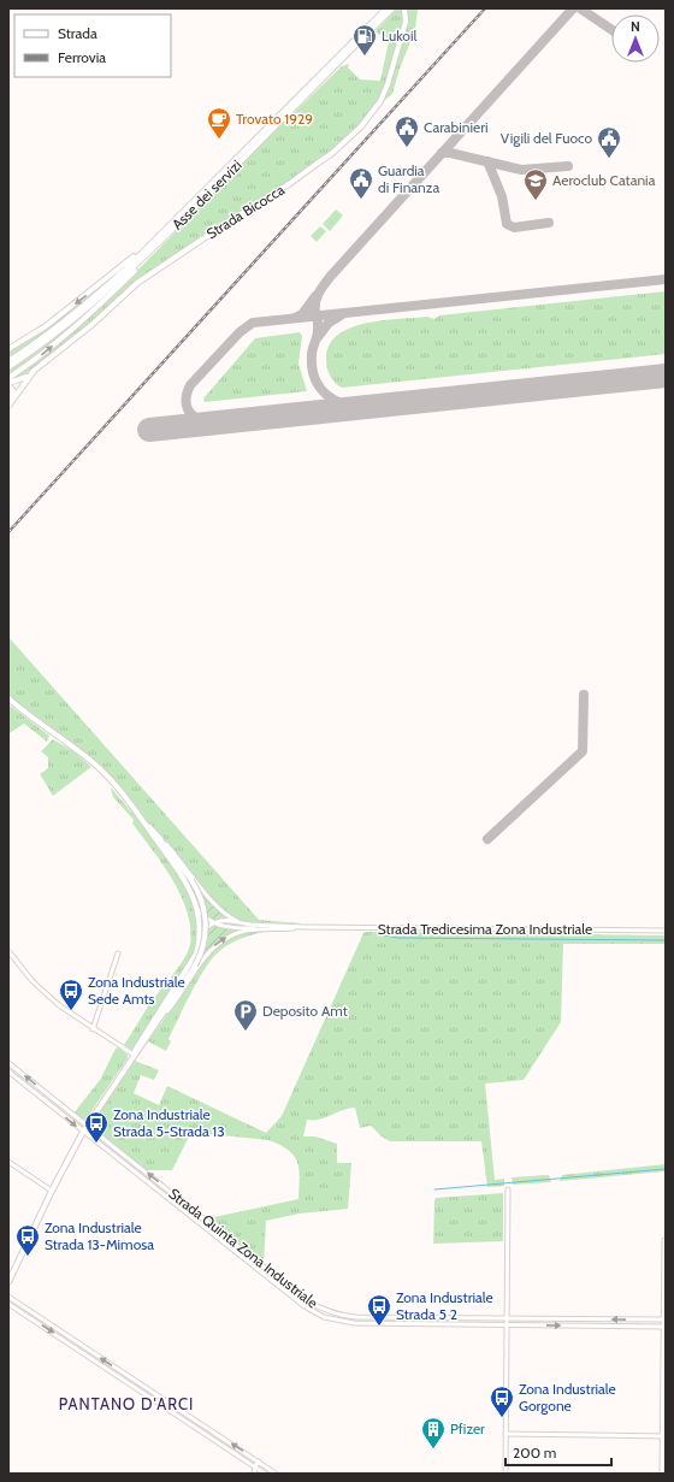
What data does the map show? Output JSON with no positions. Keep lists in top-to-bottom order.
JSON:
{
  "streets": {
    "main road": ["Asse dei servizi", "Strada Bicocca"],
    "street": ["Strada Tredicesima Zona Industriale", "Strada Quinta Zona Industriale"]
  },
  "districts": ["PANTANO D'ARCI"],
  "places": {
    "fuel station": ["Lukoil"],
    "cafe": ["Trovato 1929"],
    "public building": ["Carabinieri", "Vigili del Fuoco", "Guardia di Finanza"],
    "school or university": ["Aeroclub Catania"],
    "bus stop": [
      "Zona Industriale Sede Amts",
      "Zona Industriale Strada 5-Strada 13",
      "Zona Industriale Strada 13-Mimosa",
      "Zona Industriale Strada 5 2",
      "Zona Industriale Gorgone"
    ],
    "parking": ["Deposito Amt"],
    "building": ["Pfizer"]
  },
  "legend": ["Strada", "Ferrovia"],
  "scale_bar": "200 m",
  "north": "top"
}
